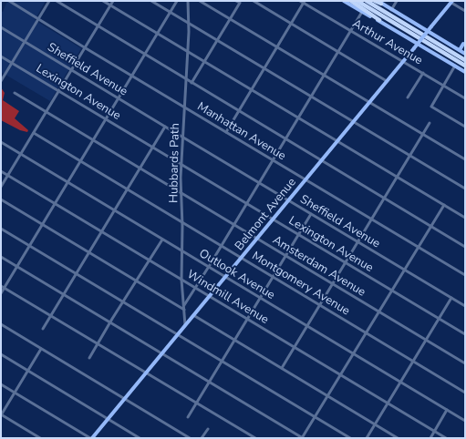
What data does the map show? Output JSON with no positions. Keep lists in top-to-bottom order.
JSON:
{
  "streets": {
    "main road": ["Belmont Avenue"],
    "street": [
      "Arthur Avenue",
      "Sheffield Avenue",
      "Lexington Avenue",
      "Manhattan Avenue",
      "Hubbards Path",
      "Amsterdam Avenue",
      "Outlook Avenue",
      "Montgomery Avenue",
      "Windmill Avenue"
    ]
  },
  "crossings": [
    ["Arthur Avenue", "Belmont Avenue"],
    ["Sheffield Avenue", "Hubbards Path"],
    ["Sheffield Avenue", "Belmont Avenue"],
    ["Lexington Avenue", "Hubbards Path"],
    ["Lexington Avenue", "Belmont Avenue"],
    ["Manhattan Avenue", "Hubbards Path"],
    ["Manhattan Avenue", "Belmont Avenue"],
    ["Hubbards Path", "Belmont Avenue"],
    ["Hubbards Path", "Amsterdam Avenue"],
    ["Hubbards Path", "Outlook Avenue"],
    ["Hubbards Path", "Montgomery Avenue"],
    ["Hubbards Path", "Windmill Avenue"],
    ["Belmont Avenue", "Amsterdam Avenue"],
    ["Belmont Avenue", "Outlook Avenue"],
    ["Belmont Avenue", "Montgomery Avenue"],
    ["Belmont Avenue", "Windmill Avenue"]
  ]
}
